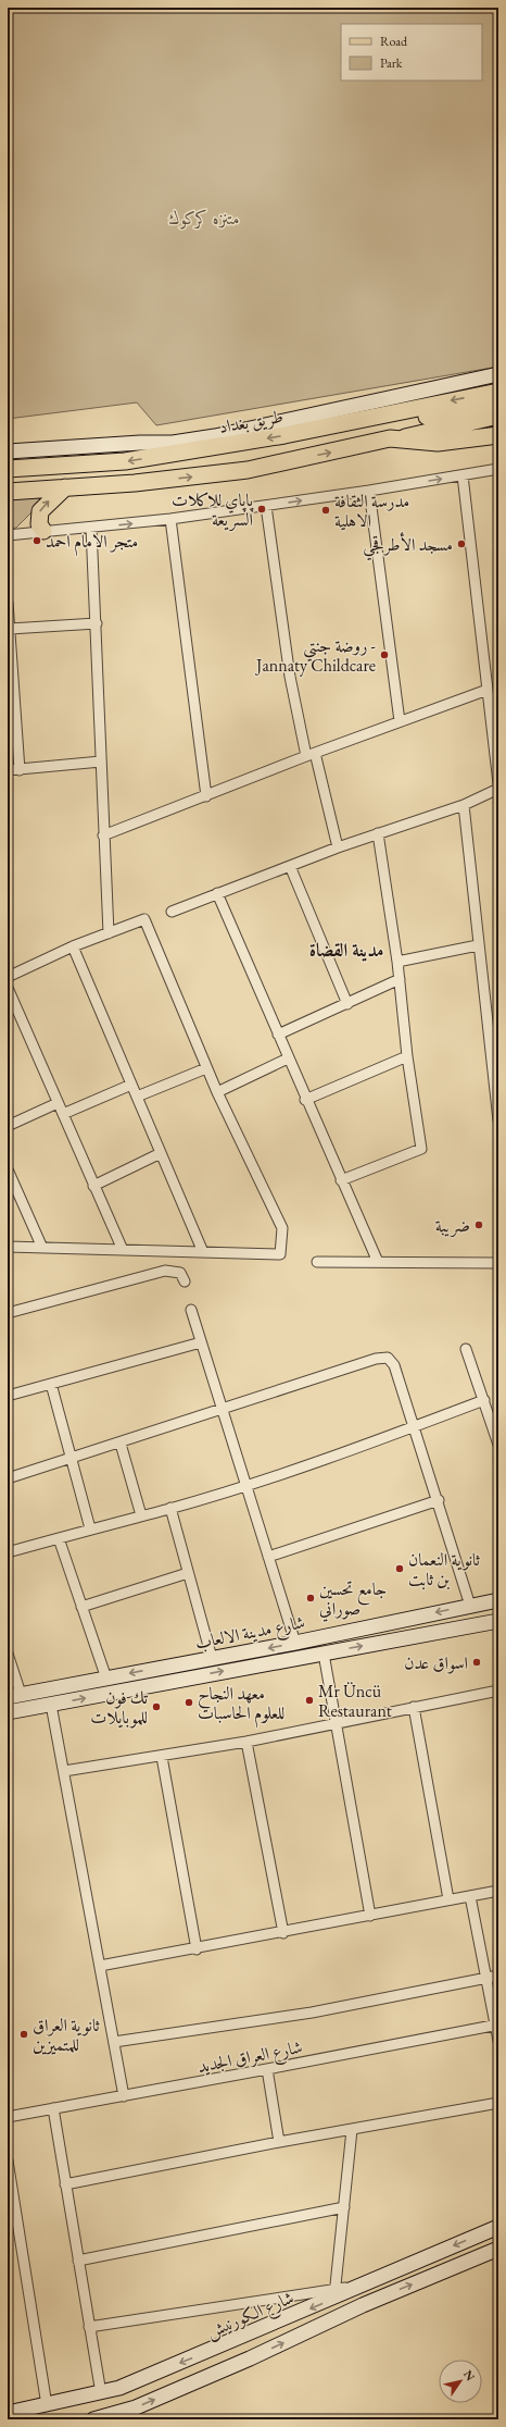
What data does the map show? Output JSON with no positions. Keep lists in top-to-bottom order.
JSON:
{
  "streets": {
    "main road": ["طريق بغداد", "شارع مدينة الالعاب", "شارع الكورنيش"],
    "street": ["شارع العراق الجديد"]
  },
  "districts": ["مدينة القضاة"],
  "parks": ["متنزه كركوك"],
  "places": [
    "پاپاي للاكلات السريعة",
    "مدرسة الثقافة الاهلية",
    "متجر الامام احمد",
    "مسجد الأطرقجي",
    "روضة جنتي - Jannaty Childcare",
    "ضريبة",
    "ثانوية النعمان بن ثابت",
    "جامع تحسين صوراني",
    "اسواق عدن",
    "Mr Üncü Restaurant",
    "معهد النجاح للعلوم الحاسبات",
    "تك فون للموبايلات",
    "ثانوية العراق للمتميزين"
  ],
  "legend": ["Road", "Park"],
  "north": "top right"
}
